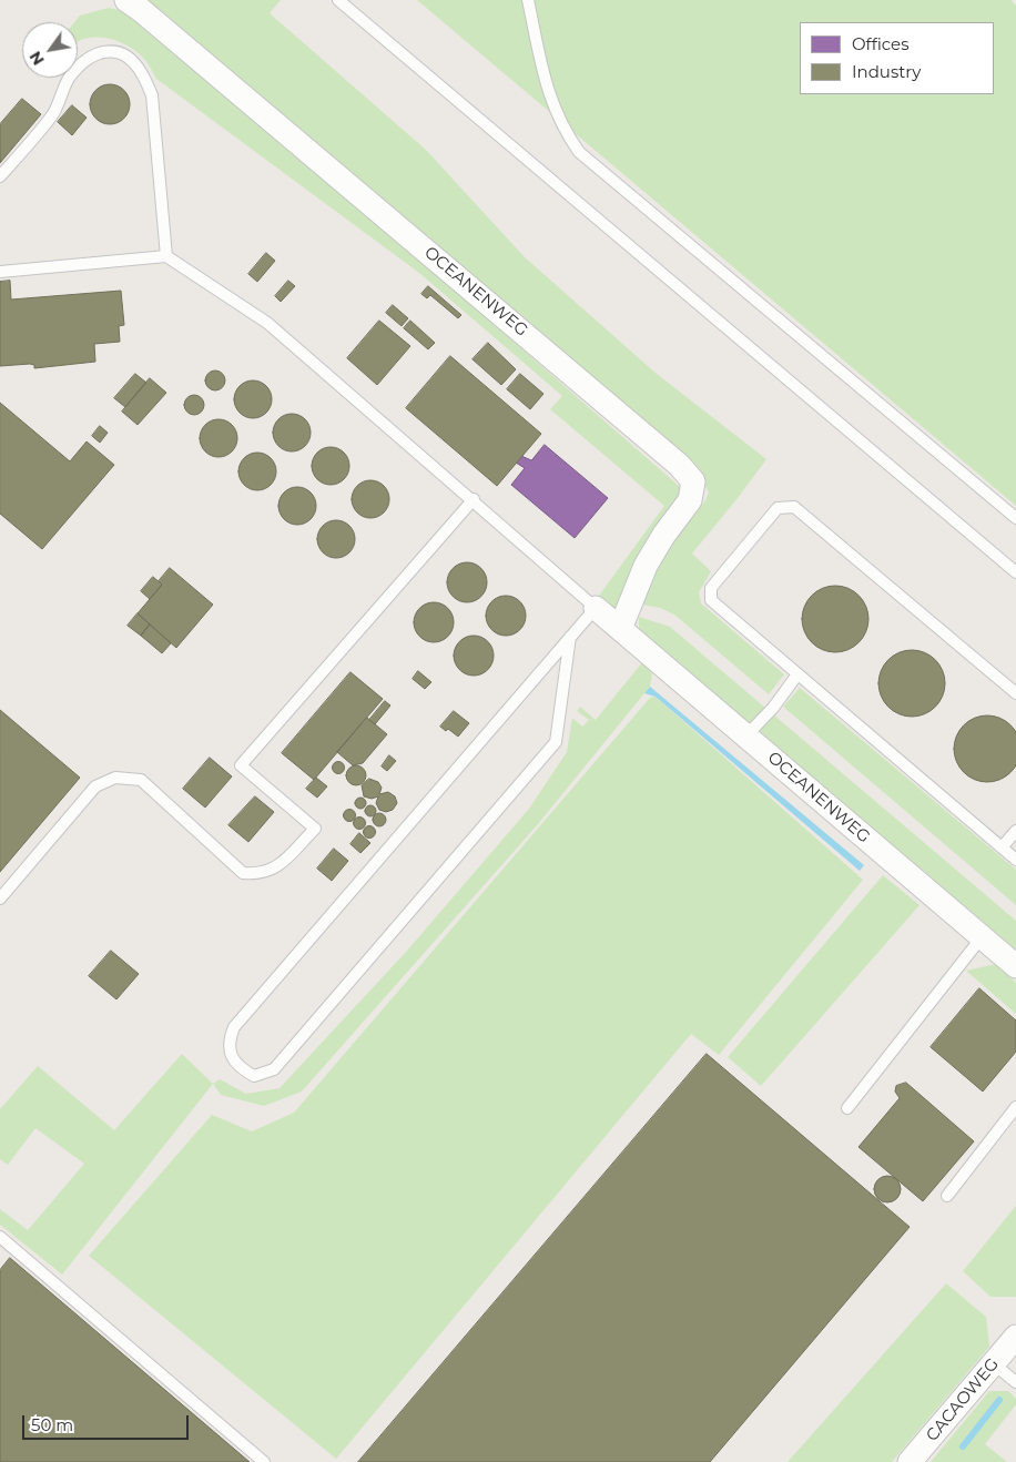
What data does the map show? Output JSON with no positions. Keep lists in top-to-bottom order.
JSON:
{
  "streets": {
    "street": ["OCEANENWEG", "CACAOWEG"]
  },
  "legend": ["Offices", "Industry"],
  "scale_bar": "50 m",
  "north": "bottom left"
}
